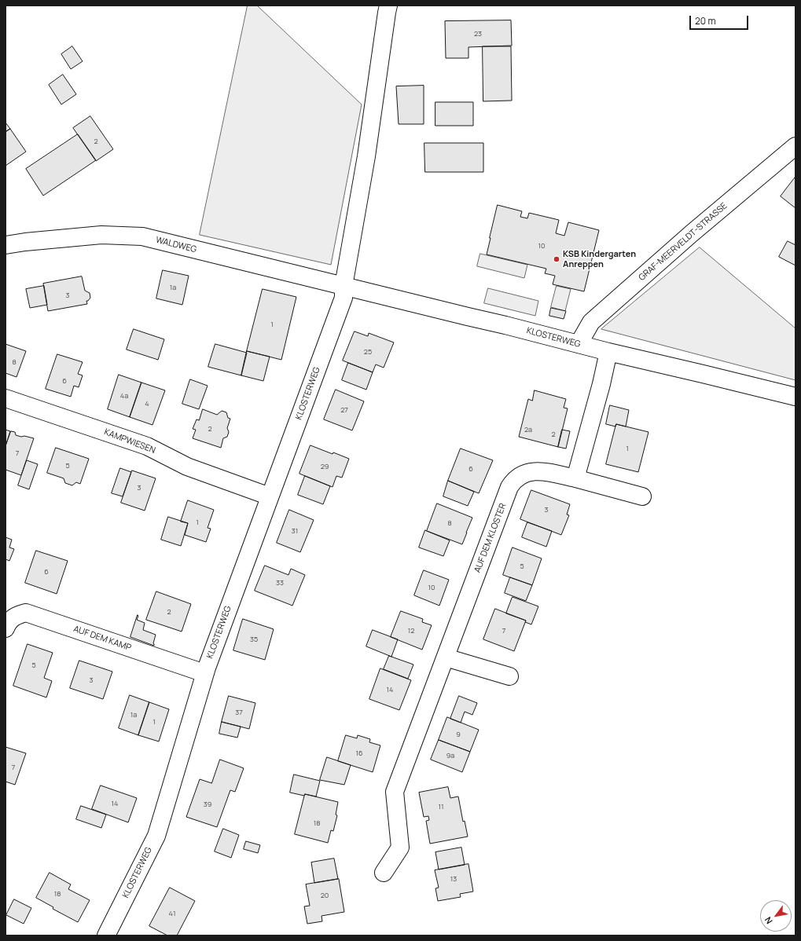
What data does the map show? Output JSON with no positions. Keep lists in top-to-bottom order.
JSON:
{
  "streets": {
    "street": [
      "GRAF-MEERVELDT-STRASSE",
      "WALDWEG",
      "KLOSTERWEG",
      "KAMPWIESEN",
      "AUF DEM KLOSTER",
      "AUF DEM KAMP"
    ]
  },
  "crossings": [
    ["GRAF-MEERVELDT-STRASSE", "KLOSTERWEG"],
    ["WALDWEG", "KLOSTERWEG"],
    ["KLOSTERWEG", "KAMPWIESEN"],
    ["KLOSTERWEG", "AUF DEM KAMP"]
  ],
  "places": ["KSB Kindergarten Anreppen"],
  "house_numbers": [
    "23",
    "2",
    "10",
    "1a",
    "3",
    "1",
    "25",
    "8",
    "6",
    "4a",
    "4",
    "27",
    "2",
    "2a",
    "2",
    "1",
    "7",
    "5",
    "29",
    "6",
    "3",
    "3",
    "1",
    "8",
    "31",
    "5",
    "6",
    "33",
    "10",
    "2",
    "12",
    "7",
    "35",
    "5",
    "3",
    "14",
    "37",
    "1a",
    "1",
    "9",
    "16",
    "9a",
    "7",
    "14",
    "39",
    "11",
    "18",
    "13",
    "18",
    "20",
    "41"
  ],
  "scale_bar": "20 m",
  "north": "bottom left"
}
